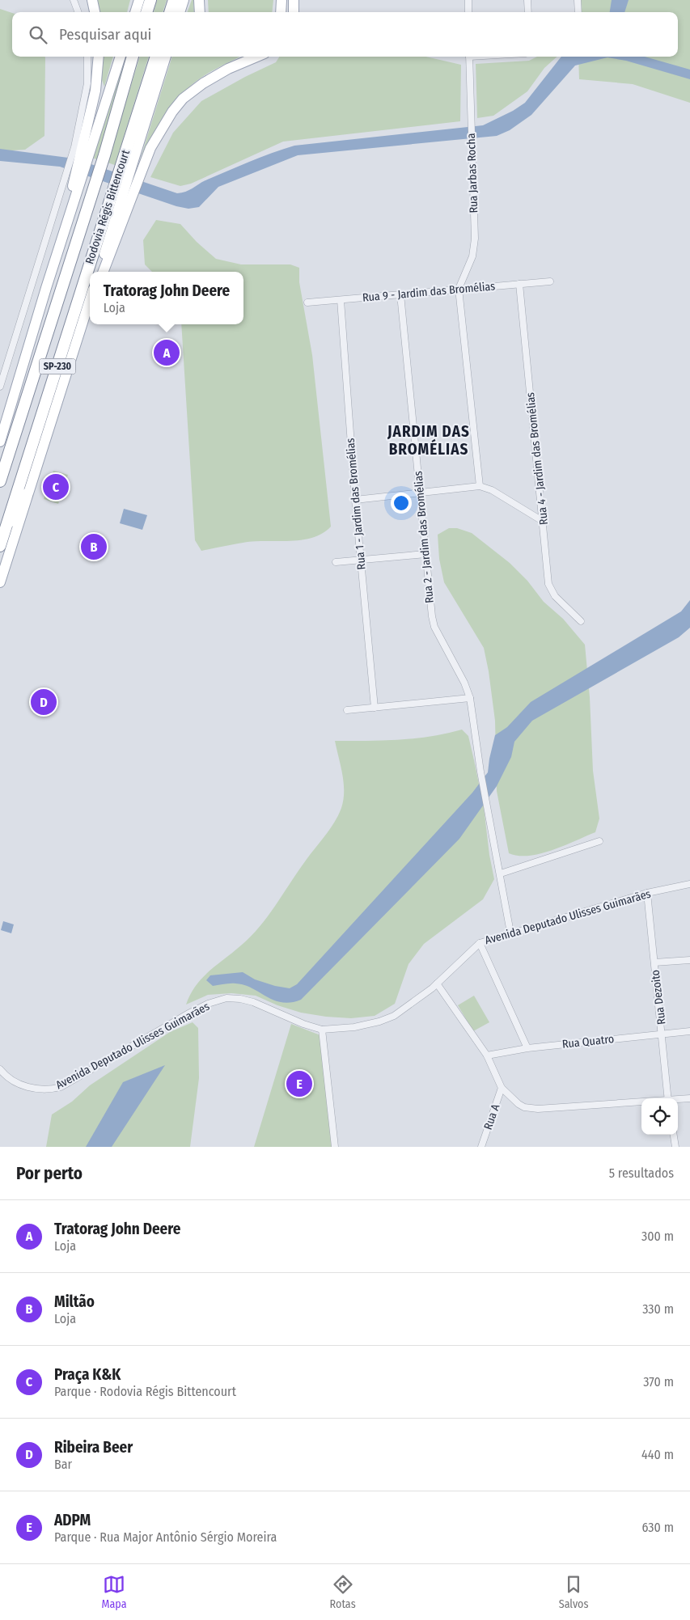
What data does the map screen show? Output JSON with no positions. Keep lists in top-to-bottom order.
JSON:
{
  "streets": {
    "highway": ["Rodovia Régis Bittencourt", "SP-230"],
    "street": [
      "Rua Jarbas Rocha",
      "Rua 9 - Jardim das Bromélias",
      "Rua 4 - Jardim das Bromélias",
      "Rua 1 - Jardim das Bromélias",
      "Rua 2 - Jardim das Bromélias",
      "Avenida Deputado Ulisses Guimarães",
      "Rua Dezoito",
      "Rua Quatro",
      "Rua A"
    ]
  },
  "crossings": [
    ["Rua Jarbas Rocha", "Rua 9 - Jardim das Bromélias"],
    ["Rua 9 - Jardim das Bromélias", "Rua 4 - Jardim das Bromélias"],
    ["Rua 9 - Jardim das Bromélias", "Rua 1 - Jardim das Bromélias"],
    ["Rua 9 - Jardim das Bromélias", "Rua 2 - Jardim das Bromélias"],
    ["Rua 2 - Jardim das Bromélias", "Avenida Deputado Ulisses Guimarães"],
    ["Avenida Deputado Ulisses Guimarães", "Rua Dezoito"],
    ["Rua Dezoito", "Rua Quatro"]
  ],
  "districts": ["JARDIM DAS BROMÉLIAS"],
  "page": {
    "search": "Pesquisar aqui",
    "popup": ["Tratorag John Deere", "Loja"],
    "pins": [
      "A",
      "C",
      "B",
      "D",
      "E"
    ],
    "heading": ["Por perto", "5 resultados"],
    "list": [
      {
        "mark": "A",
        "name": "Tratorag John Deere",
        "note": "Loja",
        "value": "300 m"
      },
      {
        "mark": "B",
        "name": "Miltão",
        "note": "Loja",
        "value": "330 m"
      },
      {
        "mark": "C",
        "name": "Praça K&K",
        "note": "Parque · Rodovia Régis Bittencourt",
        "value": "370 m"
      },
      {
        "mark": "D",
        "name": "Ribeira Beer",
        "note": "Bar",
        "value": "440 m"
      },
      {
        "mark": "E",
        "name": "ADPM",
        "note": "Parque · Rua Major Antônio Sérgio Moreira",
        "value": "630 m"
      }
    ],
    "nav": ["Mapa", "Rotas", "Salvos"]
  }
}
